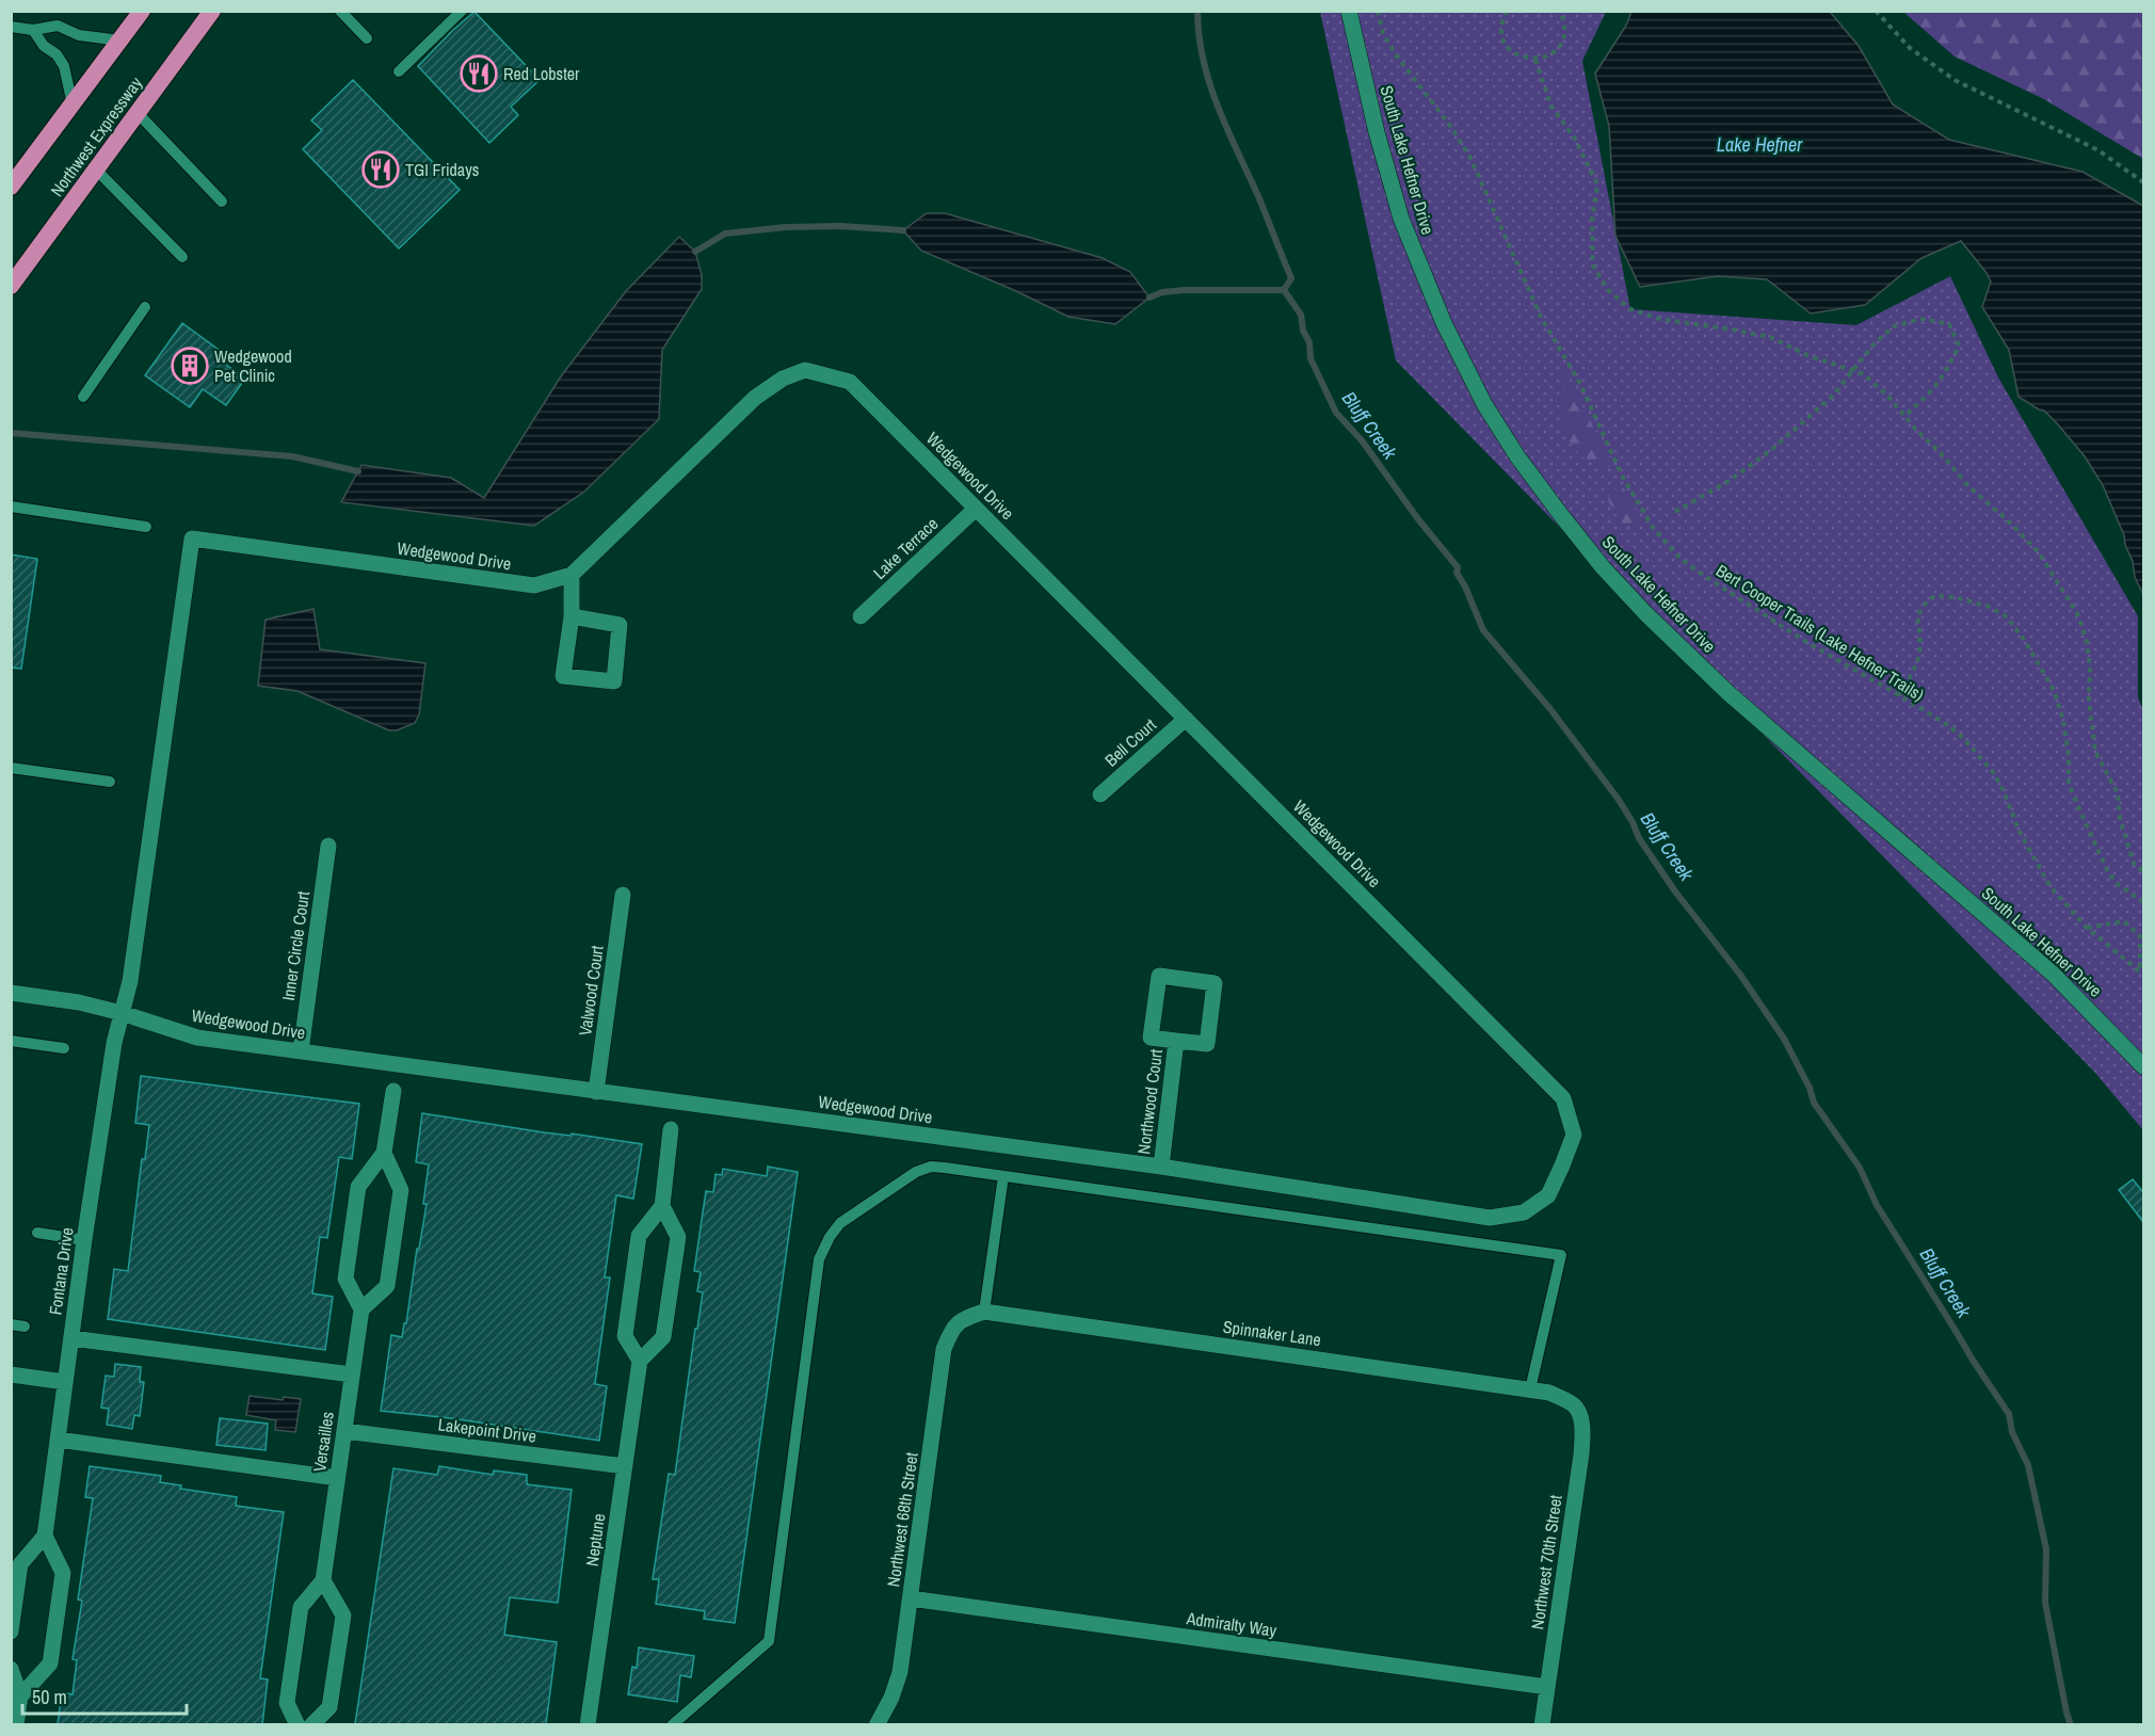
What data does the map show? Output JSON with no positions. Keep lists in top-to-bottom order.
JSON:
{
  "streets": {
    "highway": ["Northwest Expressway"],
    "street": [
      "South Lake Hefner Drive",
      "Wedgewood Drive",
      "Lake Terrace",
      "Bell Court",
      "Inner Circle Court",
      "Valwood Court",
      "Northwood Court",
      "Fontana Drive",
      "Spinnaker Lane",
      "Lakepoint Drive",
      "Versailles",
      "Northwest 68th Street",
      "Neptune",
      "Northwest 70th Street",
      "Admiralty Way"
    ],
    "path": ["Bert Cooper Trails (Lake Hefner Trails)"]
  },
  "crossings": [
    ["Wedgewood Drive", "Lake Terrace"],
    ["Wedgewood Drive", "Bell Court"],
    ["Wedgewood Drive", "Inner Circle Court"],
    ["Wedgewood Drive", "Valwood Court"],
    ["Wedgewood Drive", "Northwood Court"],
    ["Wedgewood Drive", "Fontana Drive"],
    ["Spinnaker Lane", "Northwest 68th Street"],
    ["Spinnaker Lane", "Northwest 70th Street"],
    ["Lakepoint Drive", "Versailles"],
    ["Lakepoint Drive", "Neptune"],
    ["Northwest 68th Street", "Admiralty Way"],
    ["Northwest 70th Street", "Admiralty Way"]
  ],
  "water": ["Lake Hefner", "Bluff Creek"],
  "places": {
    "restaurant": ["Red Lobster", "TGI Fridays"],
    "building": ["Wedgewood Pet Clinic"]
  },
  "scale_bar": "50 m"
}
